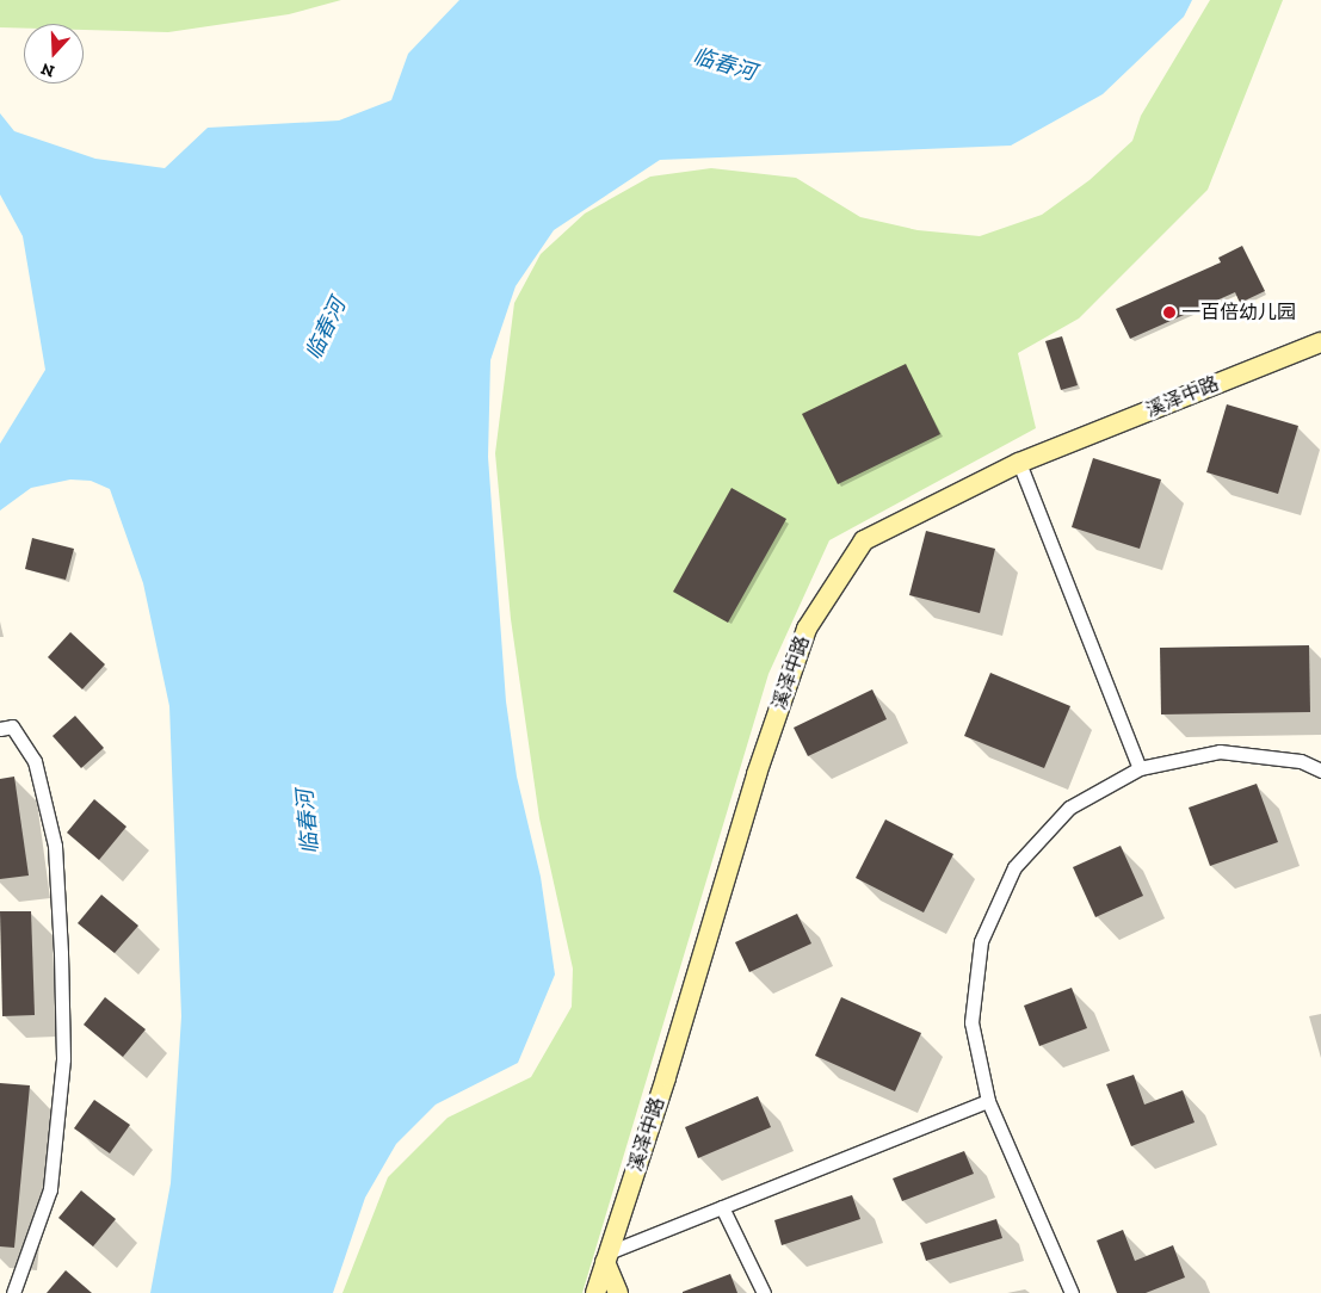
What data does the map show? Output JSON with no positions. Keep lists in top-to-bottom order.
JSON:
{
  "streets": {
    "street": ["溪泽中路"]
  },
  "water": ["临春河"],
  "places": ["一百倍幼儿园"],
  "north": "bottom"
}
